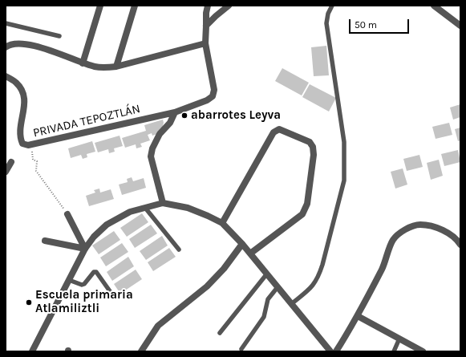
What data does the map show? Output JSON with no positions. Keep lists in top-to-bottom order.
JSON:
{
  "streets": {
    "street": ["PRIVADA TEPOZTLÁN"]
  },
  "places": ["abarrotes Leyva", "Escuela primaria Atlamiliztli"],
  "scale_bar": "50 m"
}
